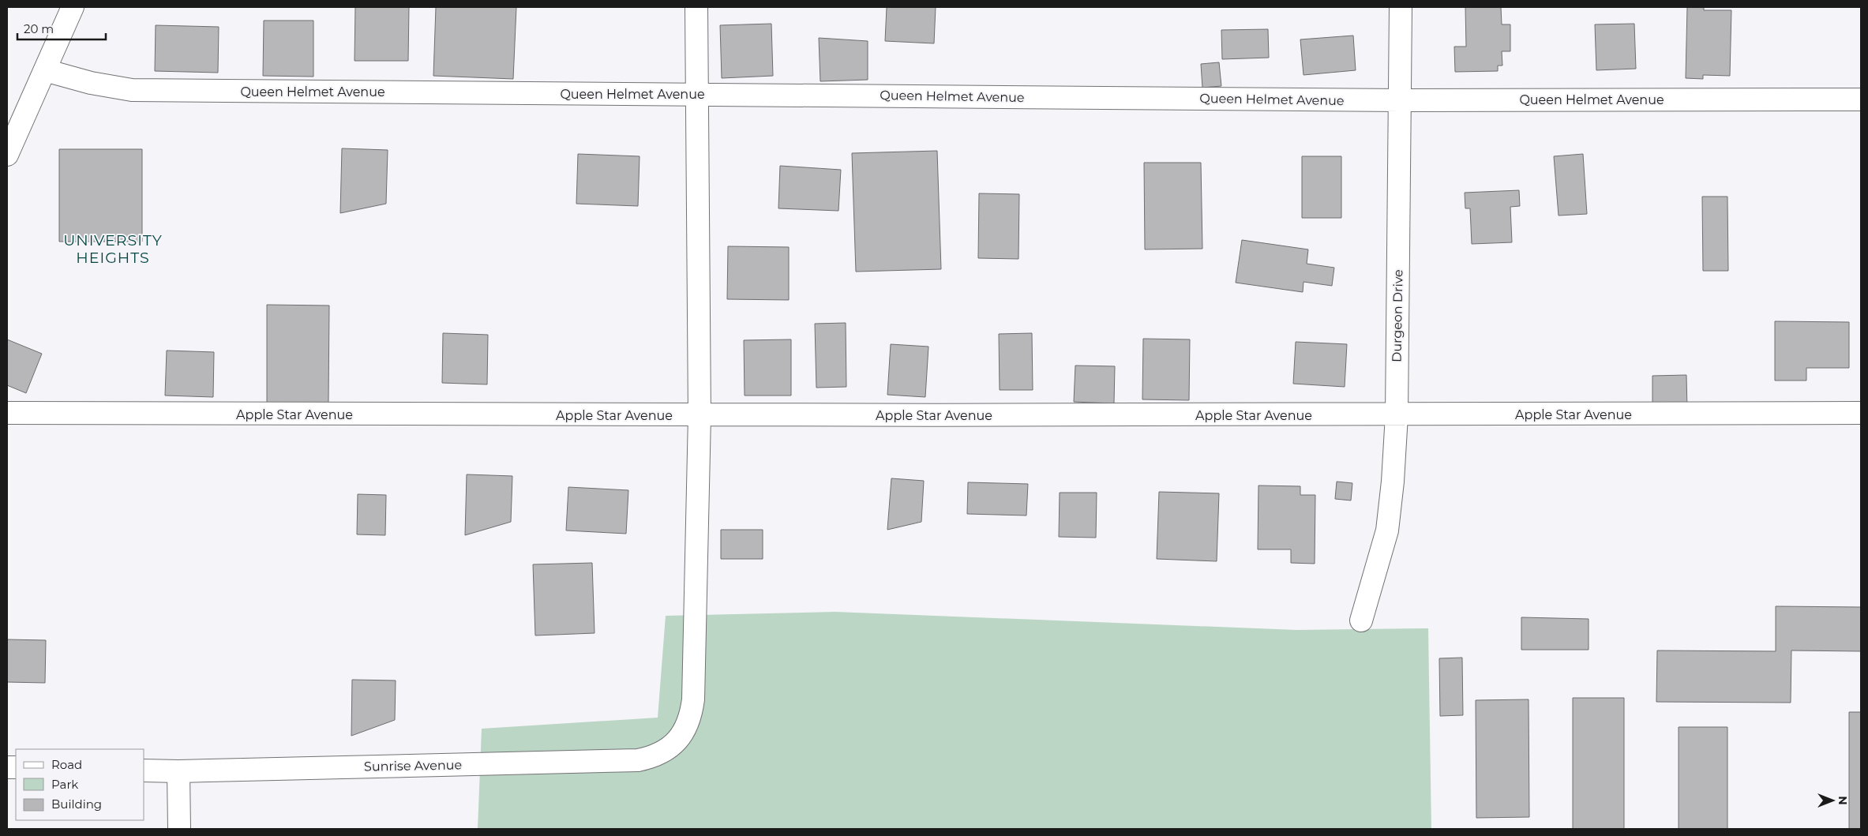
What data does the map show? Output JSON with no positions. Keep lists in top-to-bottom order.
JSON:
{
  "streets": {
    "street": [
      "Queen Helmet Avenue",
      "Durgeon Drive",
      "Apple Star Avenue",
      "Sunrise Avenue"
    ]
  },
  "crossings": [
    ["Queen Helmet Avenue", "Durgeon Drive"],
    ["Queen Helmet Avenue", "Sunrise Avenue"],
    ["Durgeon Drive", "Apple Star Avenue"],
    ["Apple Star Avenue", "Sunrise Avenue"]
  ],
  "districts": ["UNIVERSITY HEIGHTS"],
  "legend": ["Road", "Park", "Building"],
  "scale_bar": "20 m",
  "north": "right"
}
